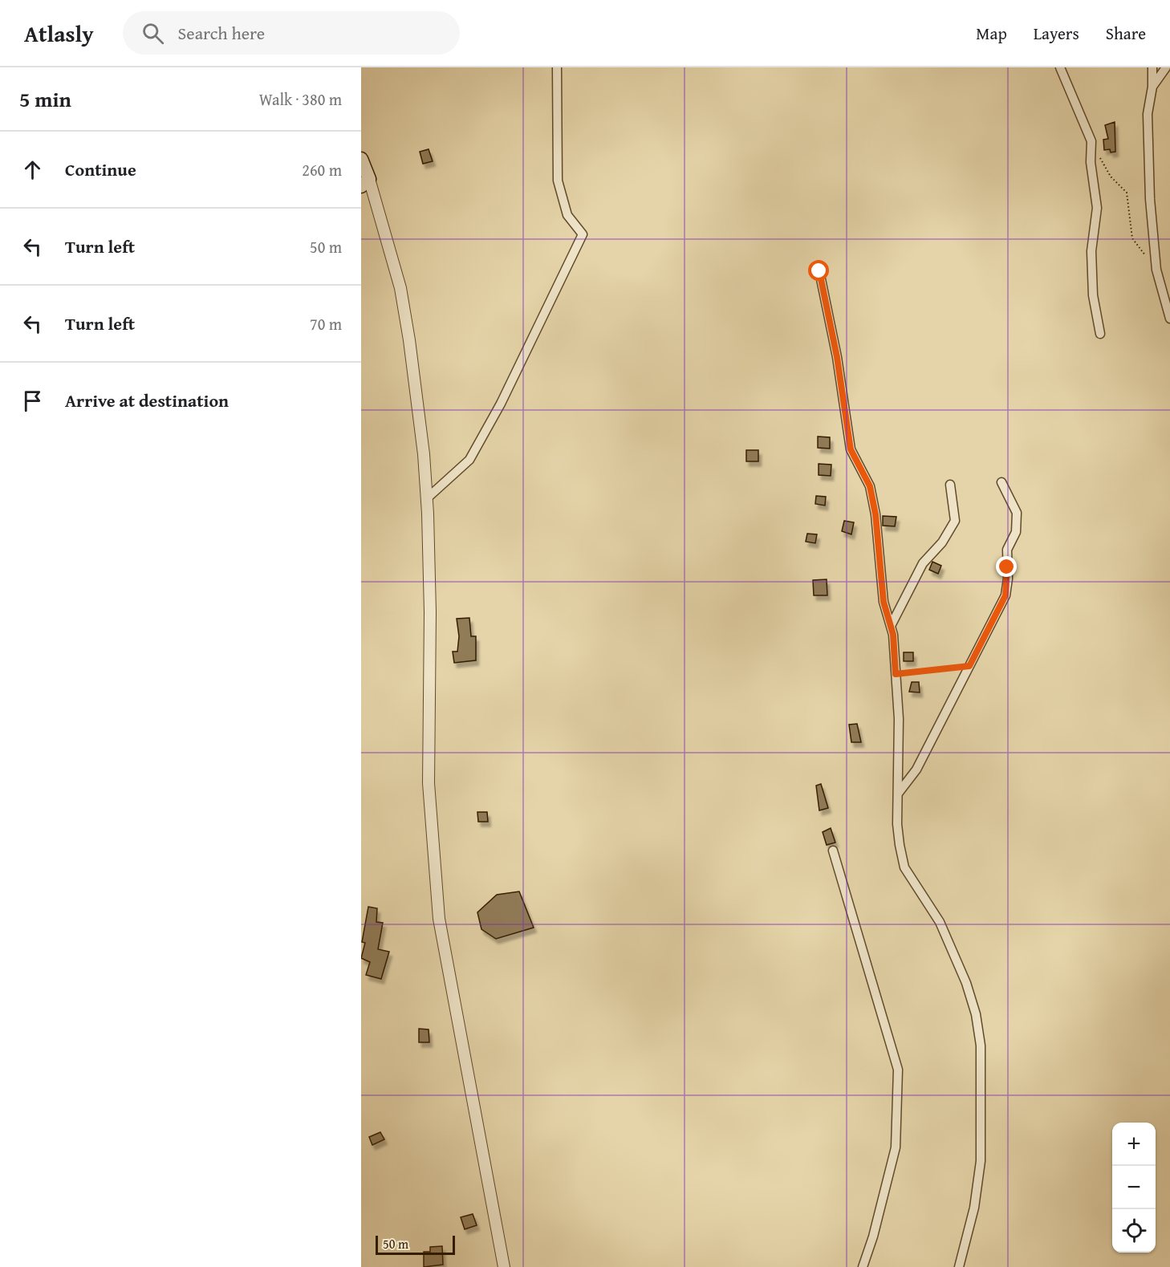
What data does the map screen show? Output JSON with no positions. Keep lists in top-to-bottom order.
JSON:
{
  "scale_bar": "50 m",
  "page": {
    "header": "Atlasly",
    "search": "Search here",
    "nav": ["Map", "Layers", "Share"],
    "heading": ["5 min", "Walk · 380 m"],
    "list": [
      ["Continue", "260 m"],
      ["Turn left", "50 m"],
      ["Turn left", "70 m"],
      "Arrive at destination"
    ],
    "map_buttons": ["+", "−"],
    "scale": "50 m"
  }
}
